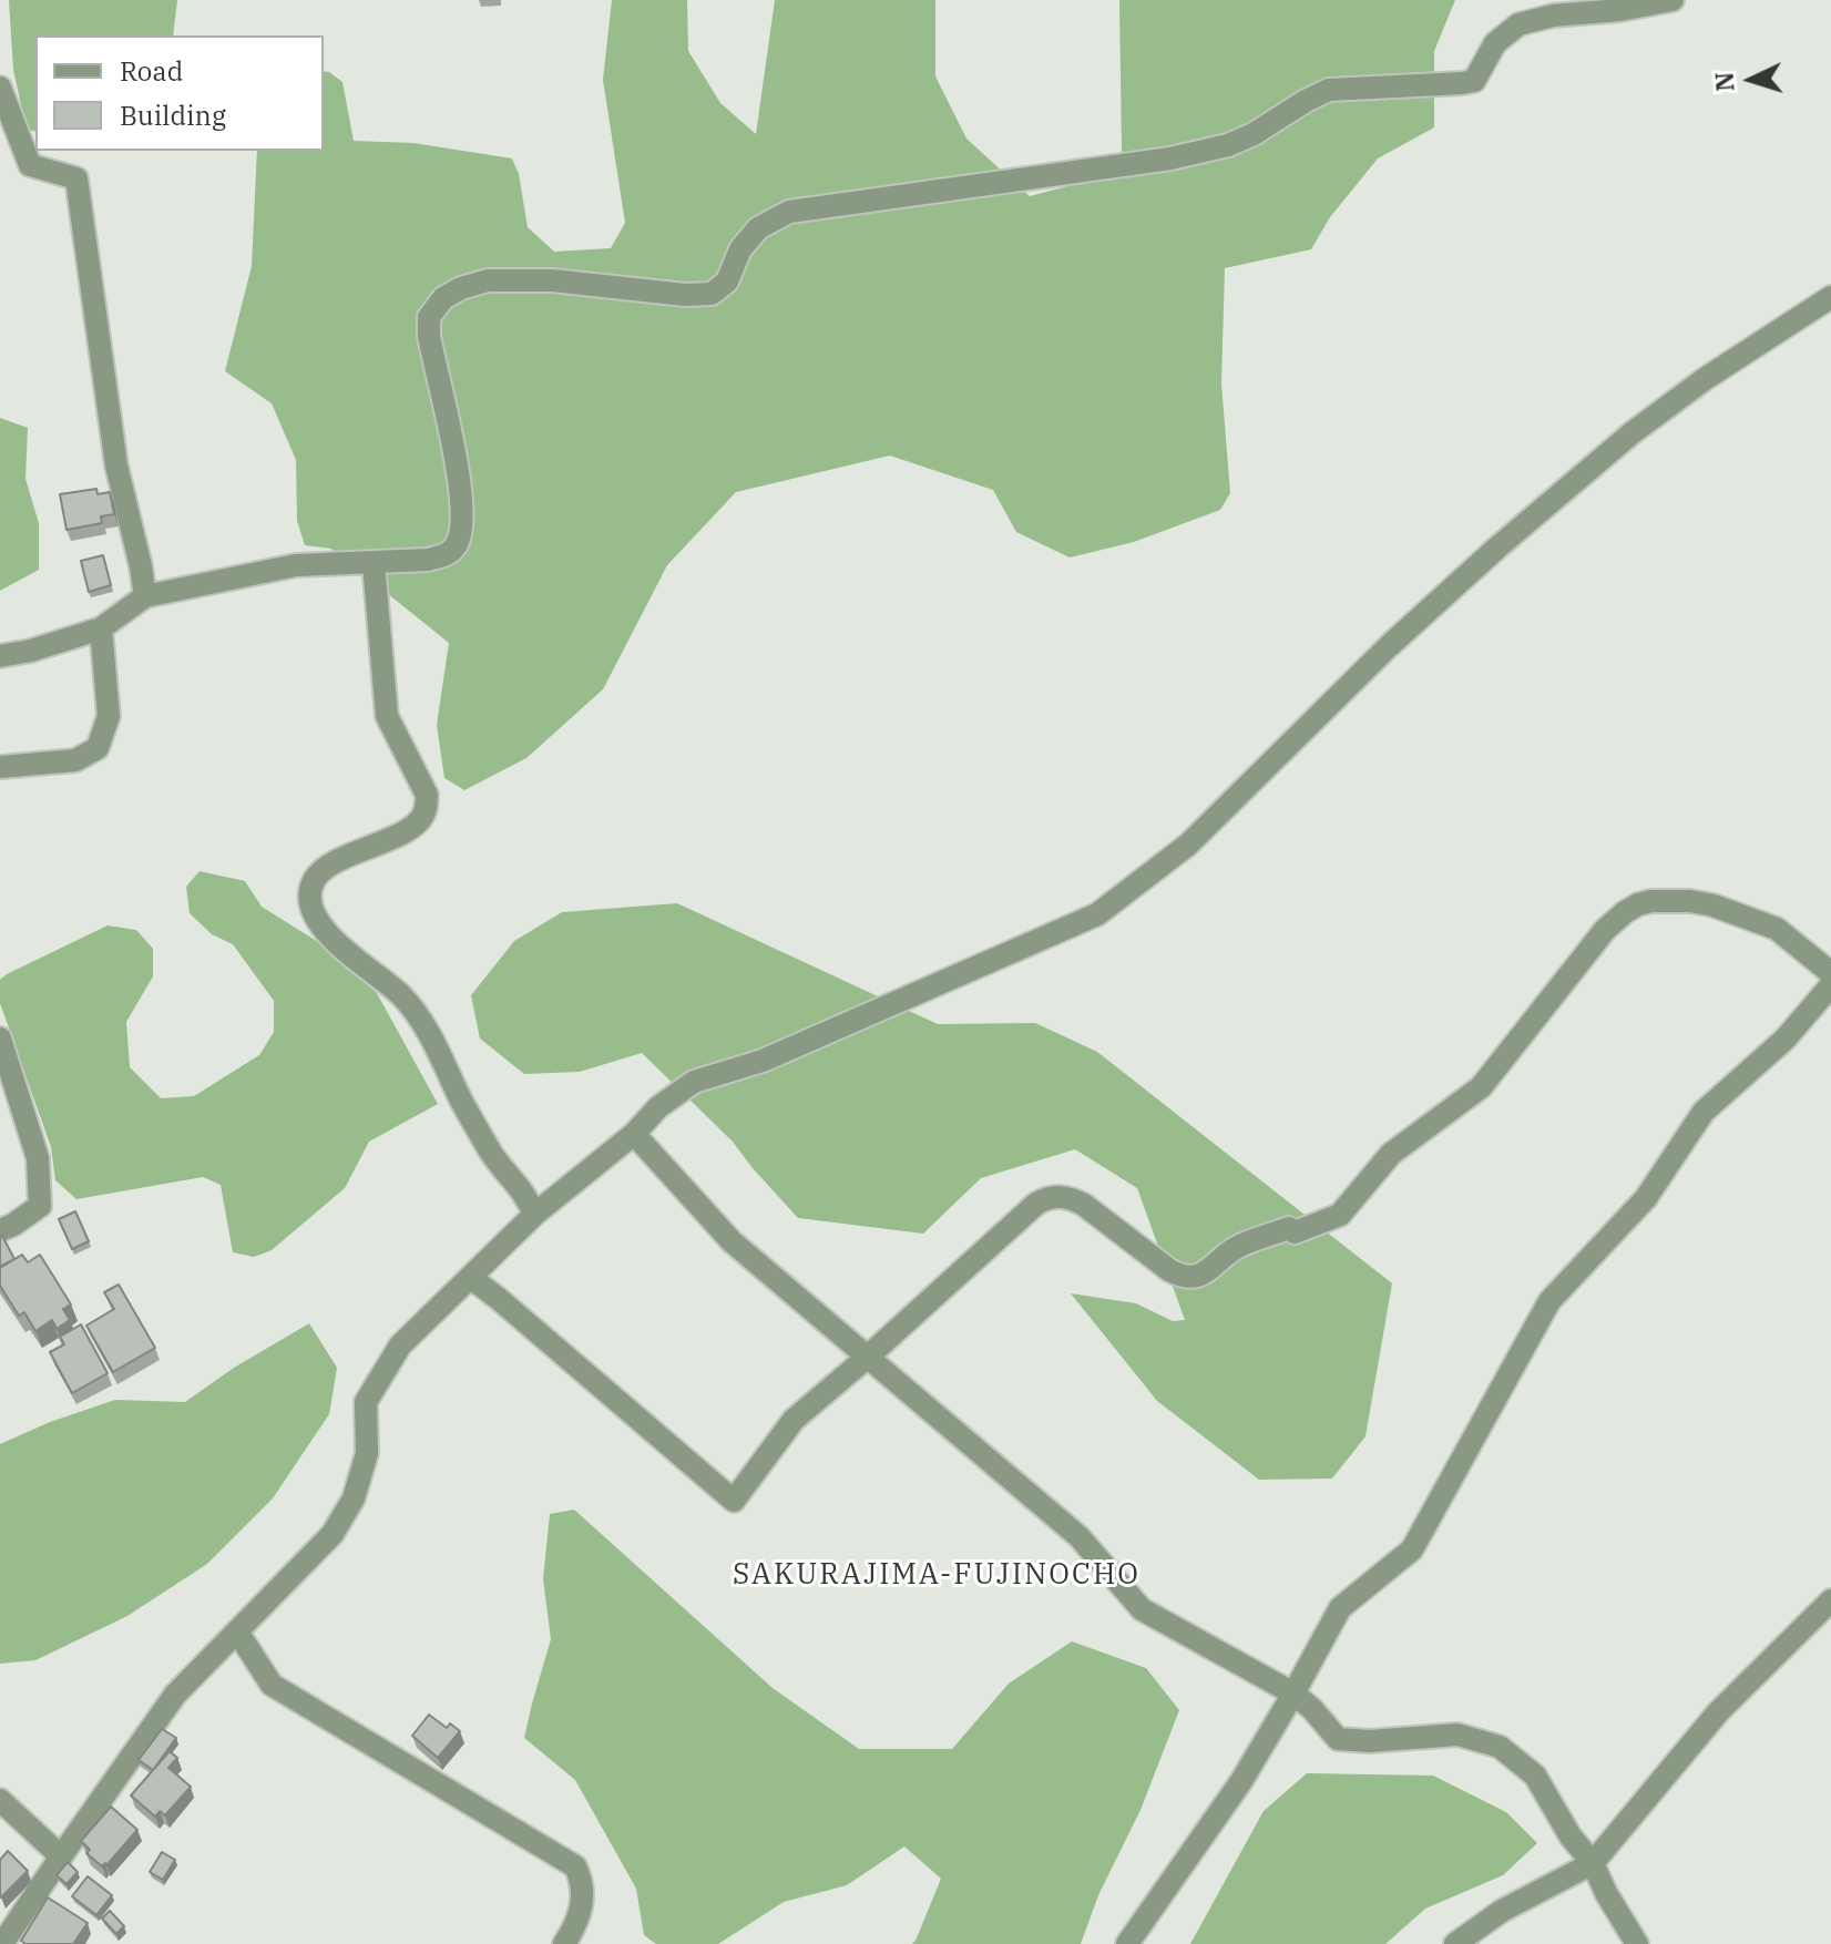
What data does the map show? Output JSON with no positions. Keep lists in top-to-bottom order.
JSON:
{
  "districts": ["SAKURAJIMA-FUJINOCHO"],
  "legend": ["Road", "Building"],
  "north": "left"
}
